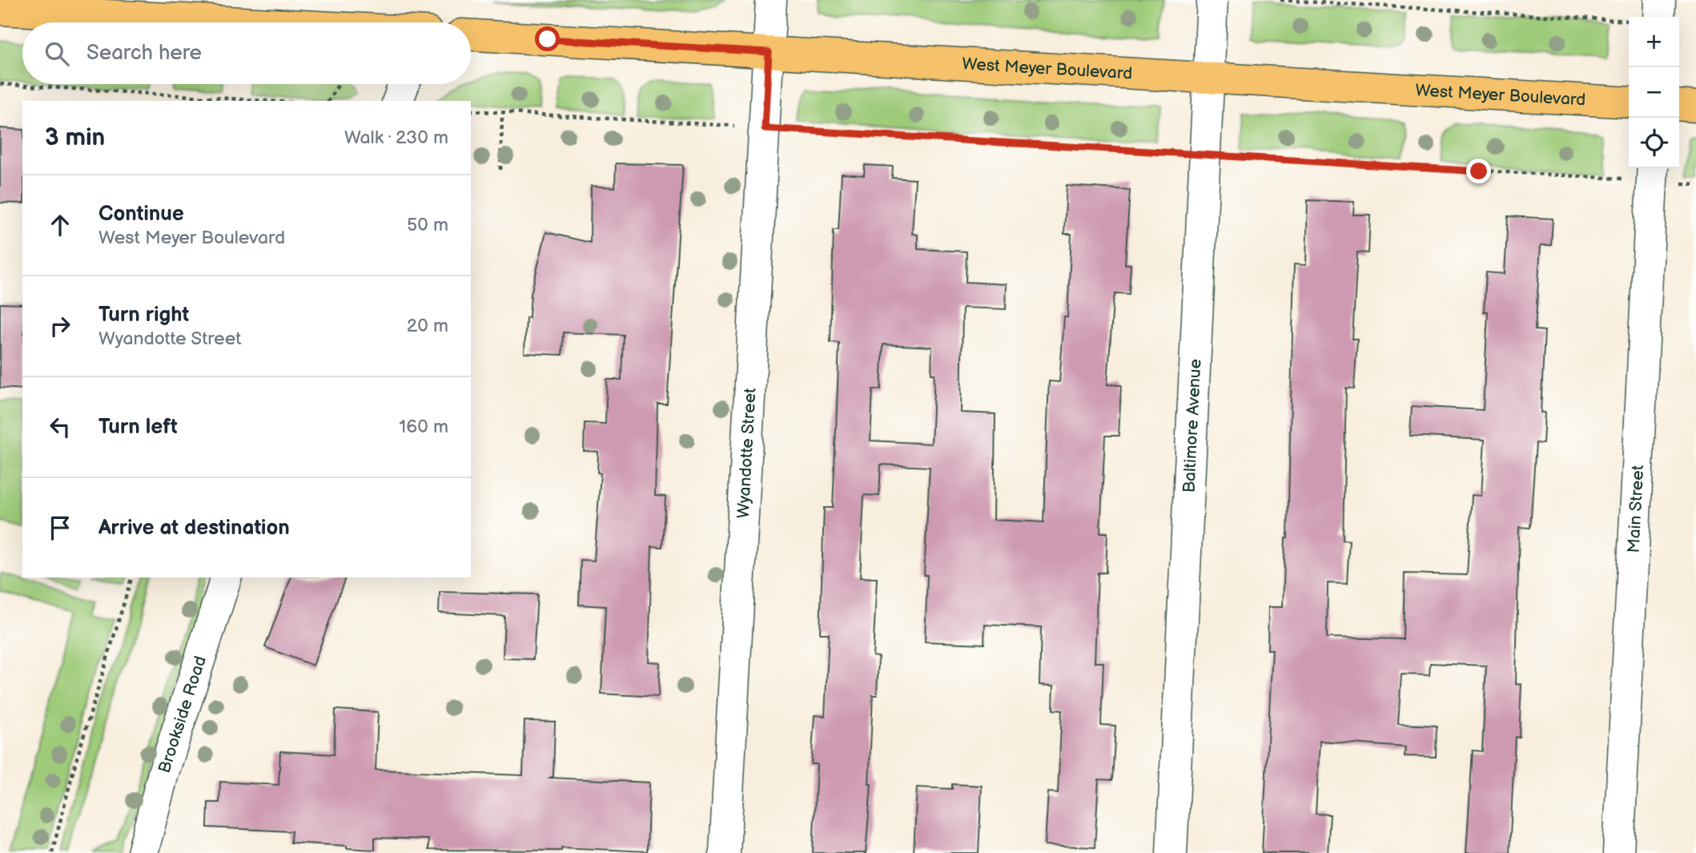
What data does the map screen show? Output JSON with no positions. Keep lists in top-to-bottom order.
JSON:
{
  "streets": {
    "main road": ["West Meyer Boulevard"],
    "street": [
      "Baltimore Avenue",
      "Wyandotte Street",
      "Main Street",
      "Brookside Road"
    ]
  },
  "crossings": [
    ["West Meyer Boulevard", "Baltimore Avenue"],
    ["West Meyer Boulevard", "Wyandotte Street"]
  ],
  "page": {
    "map_buttons": ["+", "−"],
    "search": "Search here",
    "heading": ["3 min", "Walk · 230 m"],
    "list": [
      ["Continue", "West Meyer Boulevard", "50 m"],
      ["Turn right", "Wyandotte Street", "20 m"],
      ["Turn left", "160 m"],
      "Arrive at destination"
    ]
  }
}
